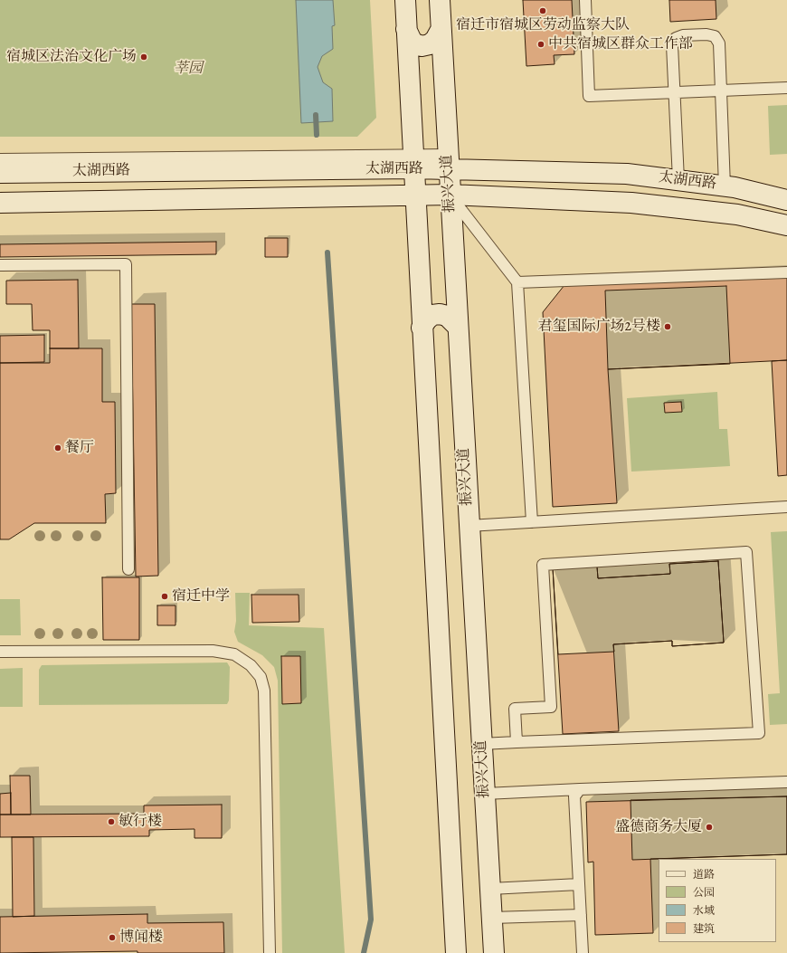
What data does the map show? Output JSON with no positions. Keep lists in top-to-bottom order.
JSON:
{
  "streets": {
    "main road": ["太湖西路", "振兴大道"]
  },
  "crossings": [
    ["太湖西路", "振兴大道"]
  ],
  "parks": ["莘园"],
  "places": [
    "宿迁市宿城区劳动监察大队",
    "中共宿城区群众工作部",
    "宿城区法治文化广场",
    "君玺国际广场2号楼",
    "餐厅",
    "宿迁中学",
    "敏行楼",
    "盛德商务大厦",
    "博闻楼"
  ],
  "legend": [
    "道路",
    "公园",
    "水域",
    "建筑"
  ]
}
